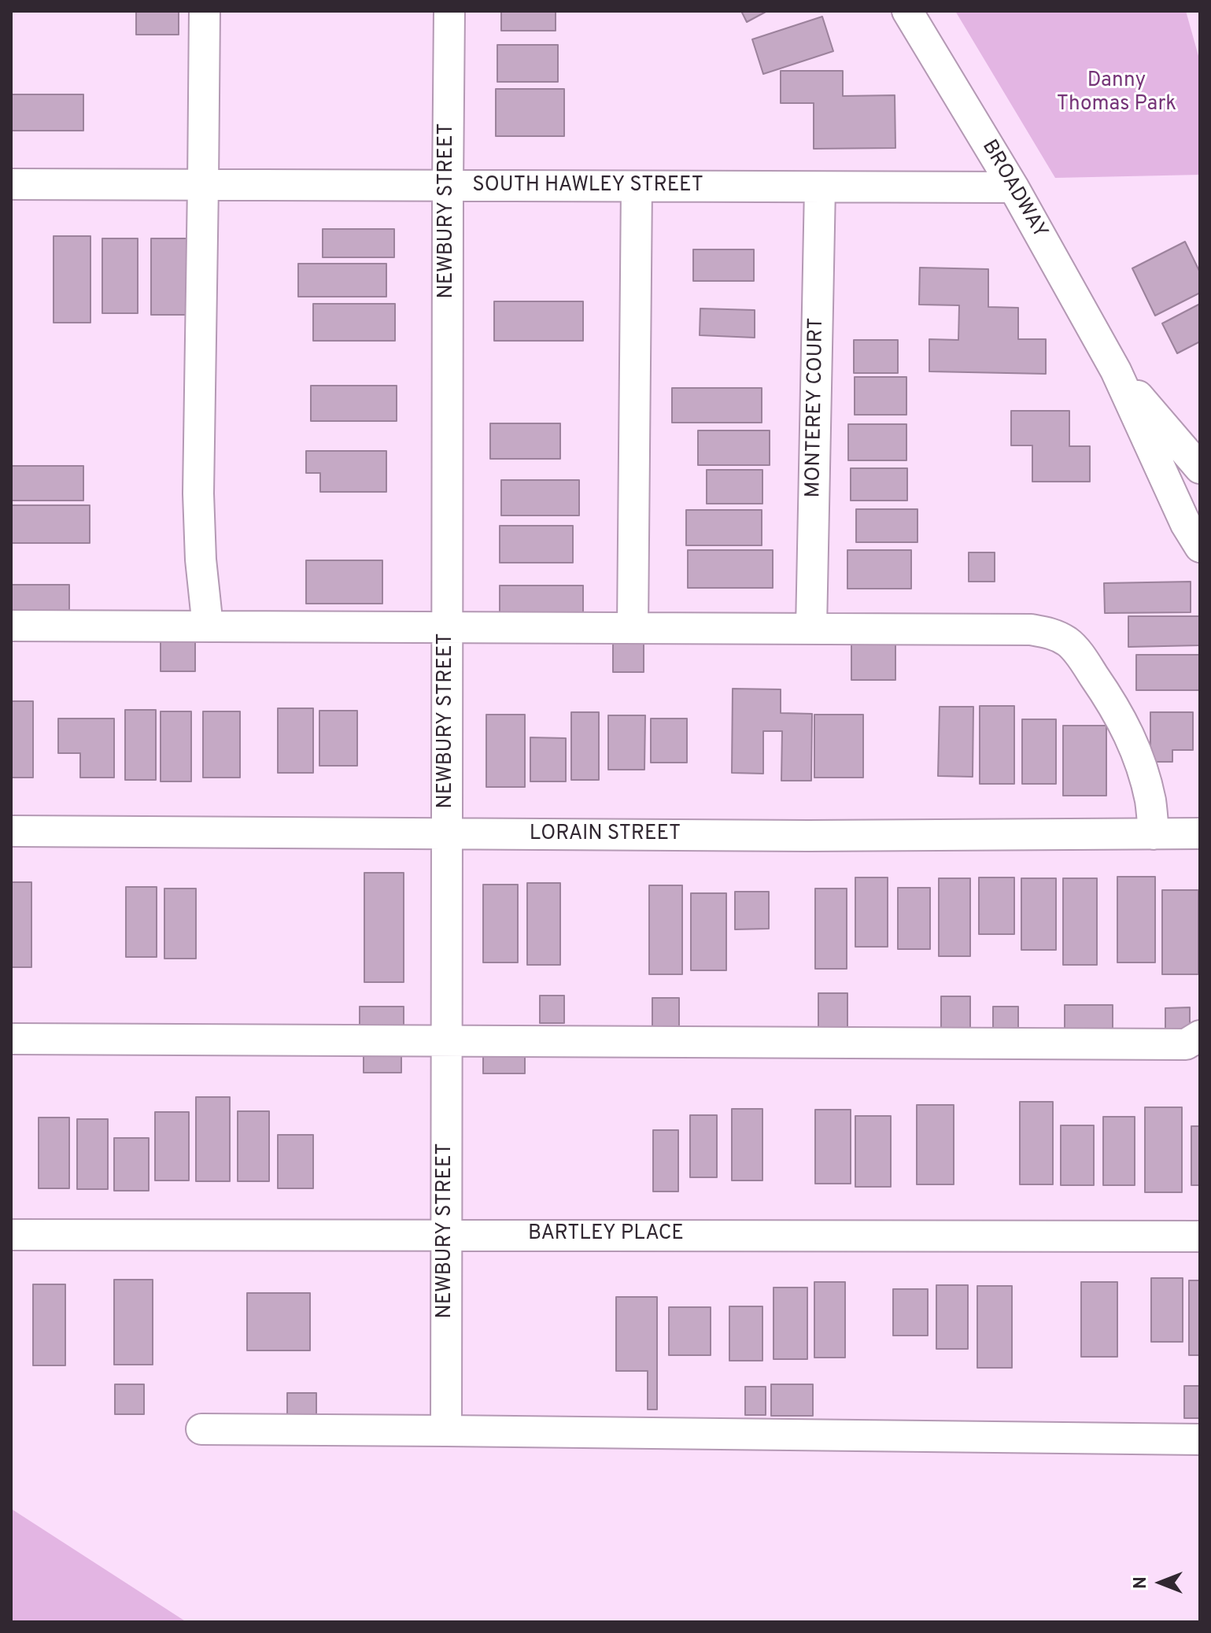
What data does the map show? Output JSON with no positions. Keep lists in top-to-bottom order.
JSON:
{
  "streets": {
    "street": [
      "SOUTH HAWLEY STREET",
      "BROADWAY",
      "NEWBURY STREET",
      "MONTEREY COURT",
      "LORAIN STREET",
      "BARTLEY PLACE"
    ]
  },
  "crossings": [
    ["SOUTH HAWLEY STREET", "BROADWAY"],
    ["SOUTH HAWLEY STREET", "NEWBURY STREET"],
    ["SOUTH HAWLEY STREET", "MONTEREY COURT"],
    ["NEWBURY STREET", "LORAIN STREET"],
    ["NEWBURY STREET", "BARTLEY PLACE"]
  ],
  "parks": ["Danny Thomas Park"],
  "north": "left"
}
